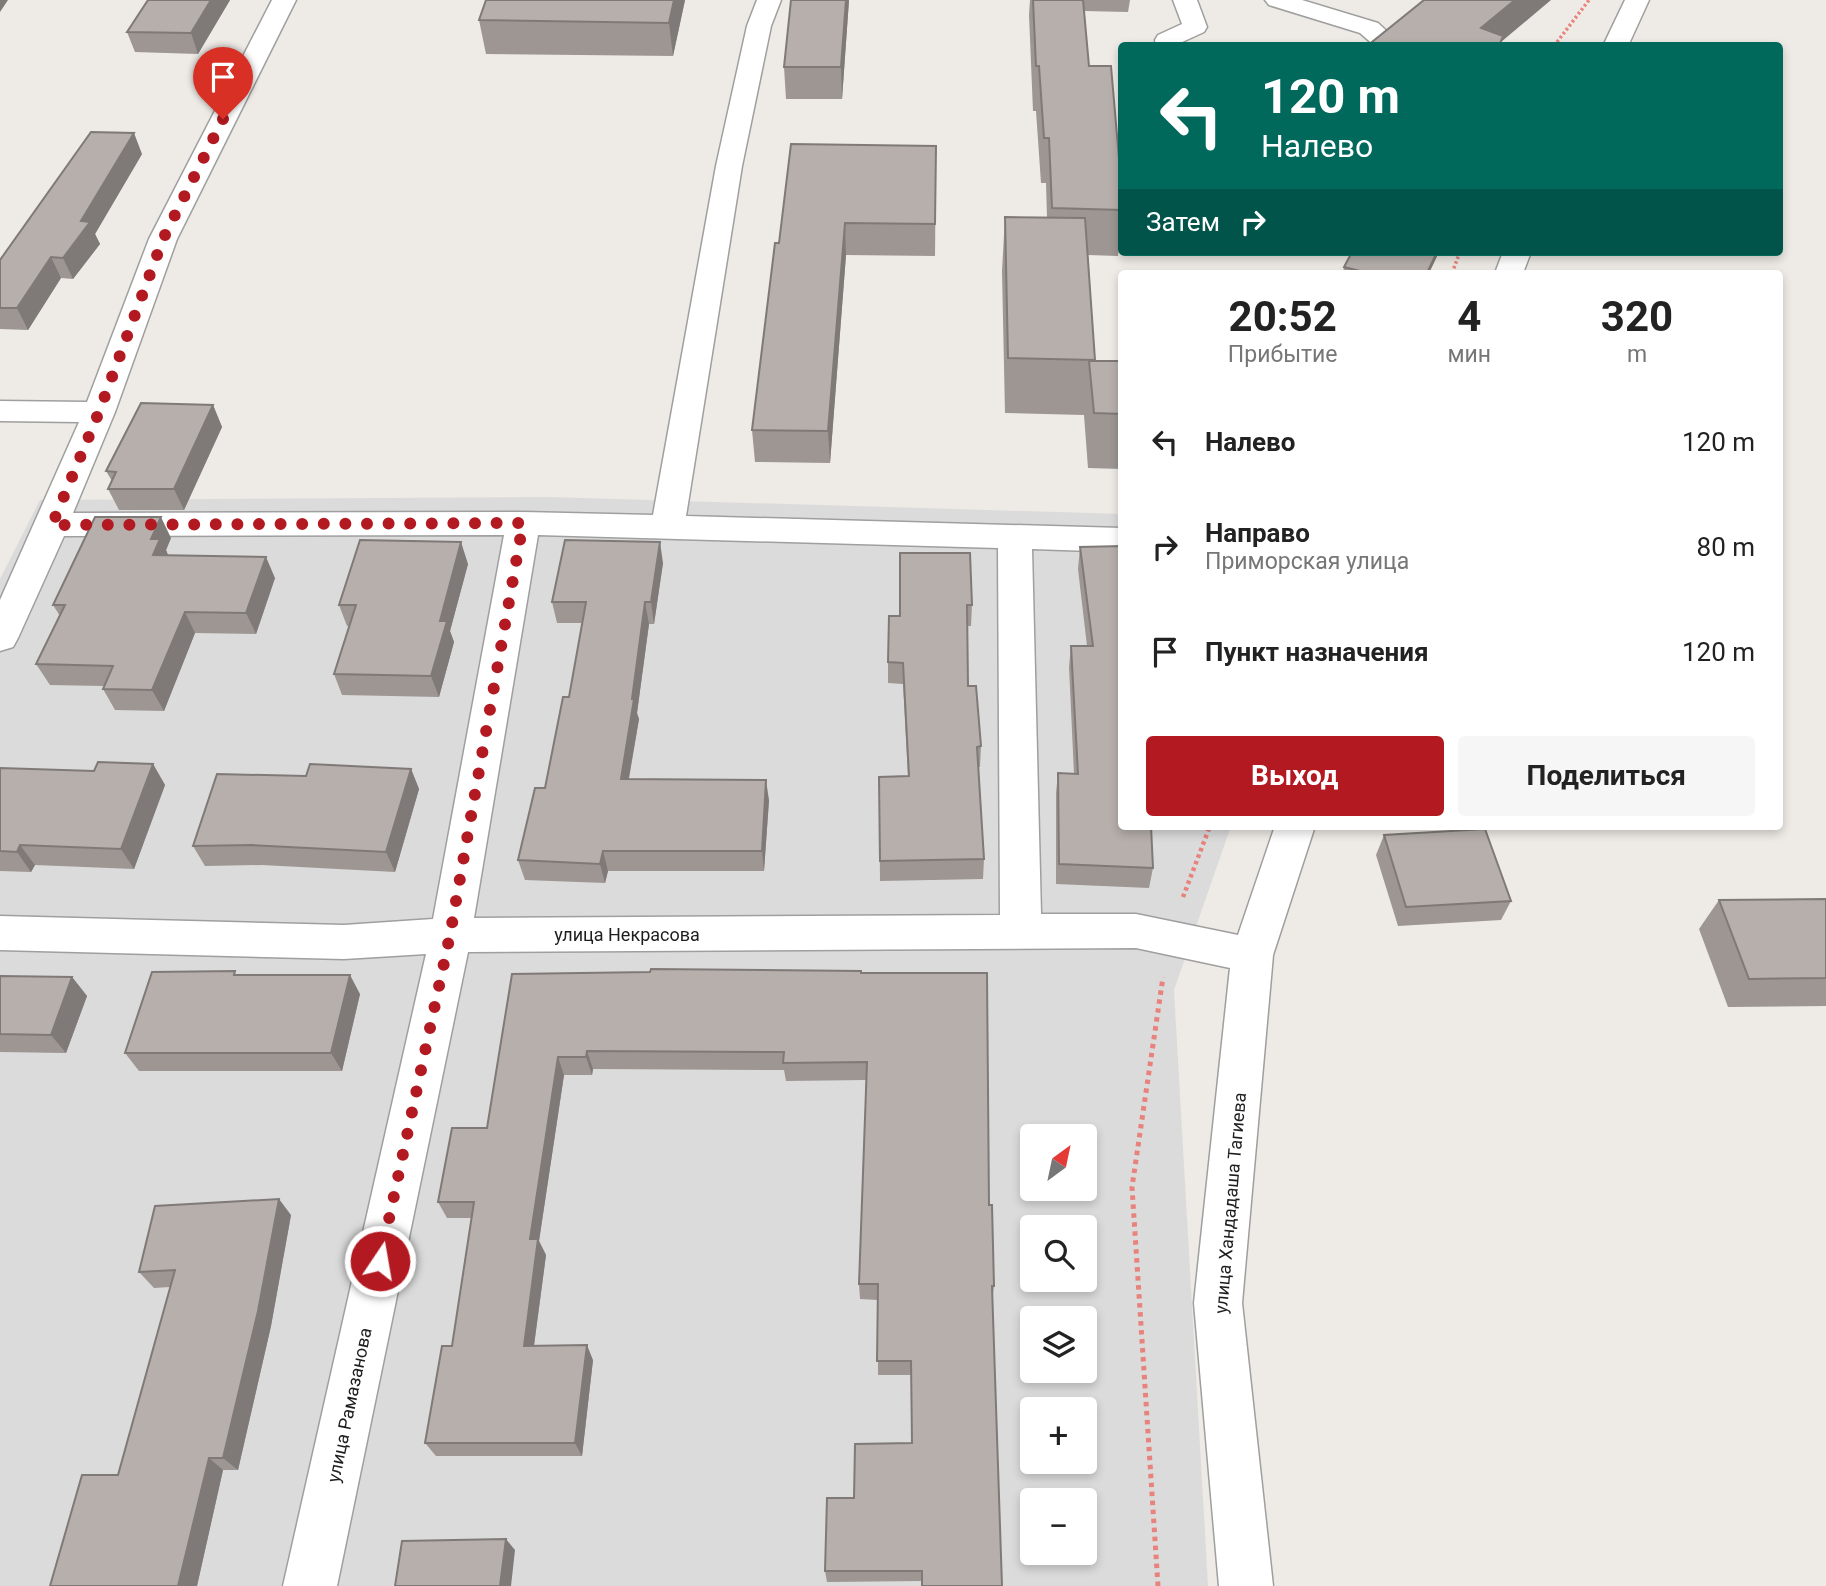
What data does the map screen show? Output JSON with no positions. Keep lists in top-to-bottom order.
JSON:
{
  "streets": {
    "street": ["улица Некрасова", "улица Хандадаша Тагиева", "улица Рамазанова"]
  },
  "crossings": [
    ["улица Некрасова", "улица Хандадаша Тагиева"],
    ["улица Некрасова", "улица Рамазанова"]
  ],
  "north": "top right",
  "page": {
    "turn": ["120 m", "Налево"],
    "then": "Затем",
    "eta": [
      "20:52",
      "Прибытие",
      "4",
      "мин",
      "320",
      "m"
    ],
    "list": [
      {
        "name": "Налево",
        "value": "120 m"
      },
      {
        "name": "Направо",
        "note": "Приморская улица",
        "value": "80 m"
      },
      {
        "name": "Пункт назначения",
        "value": "120 m"
      }
    ],
    "buttons": ["Выход", "Поделиться"],
    "map_buttons": ["+", "−"]
  }
}
